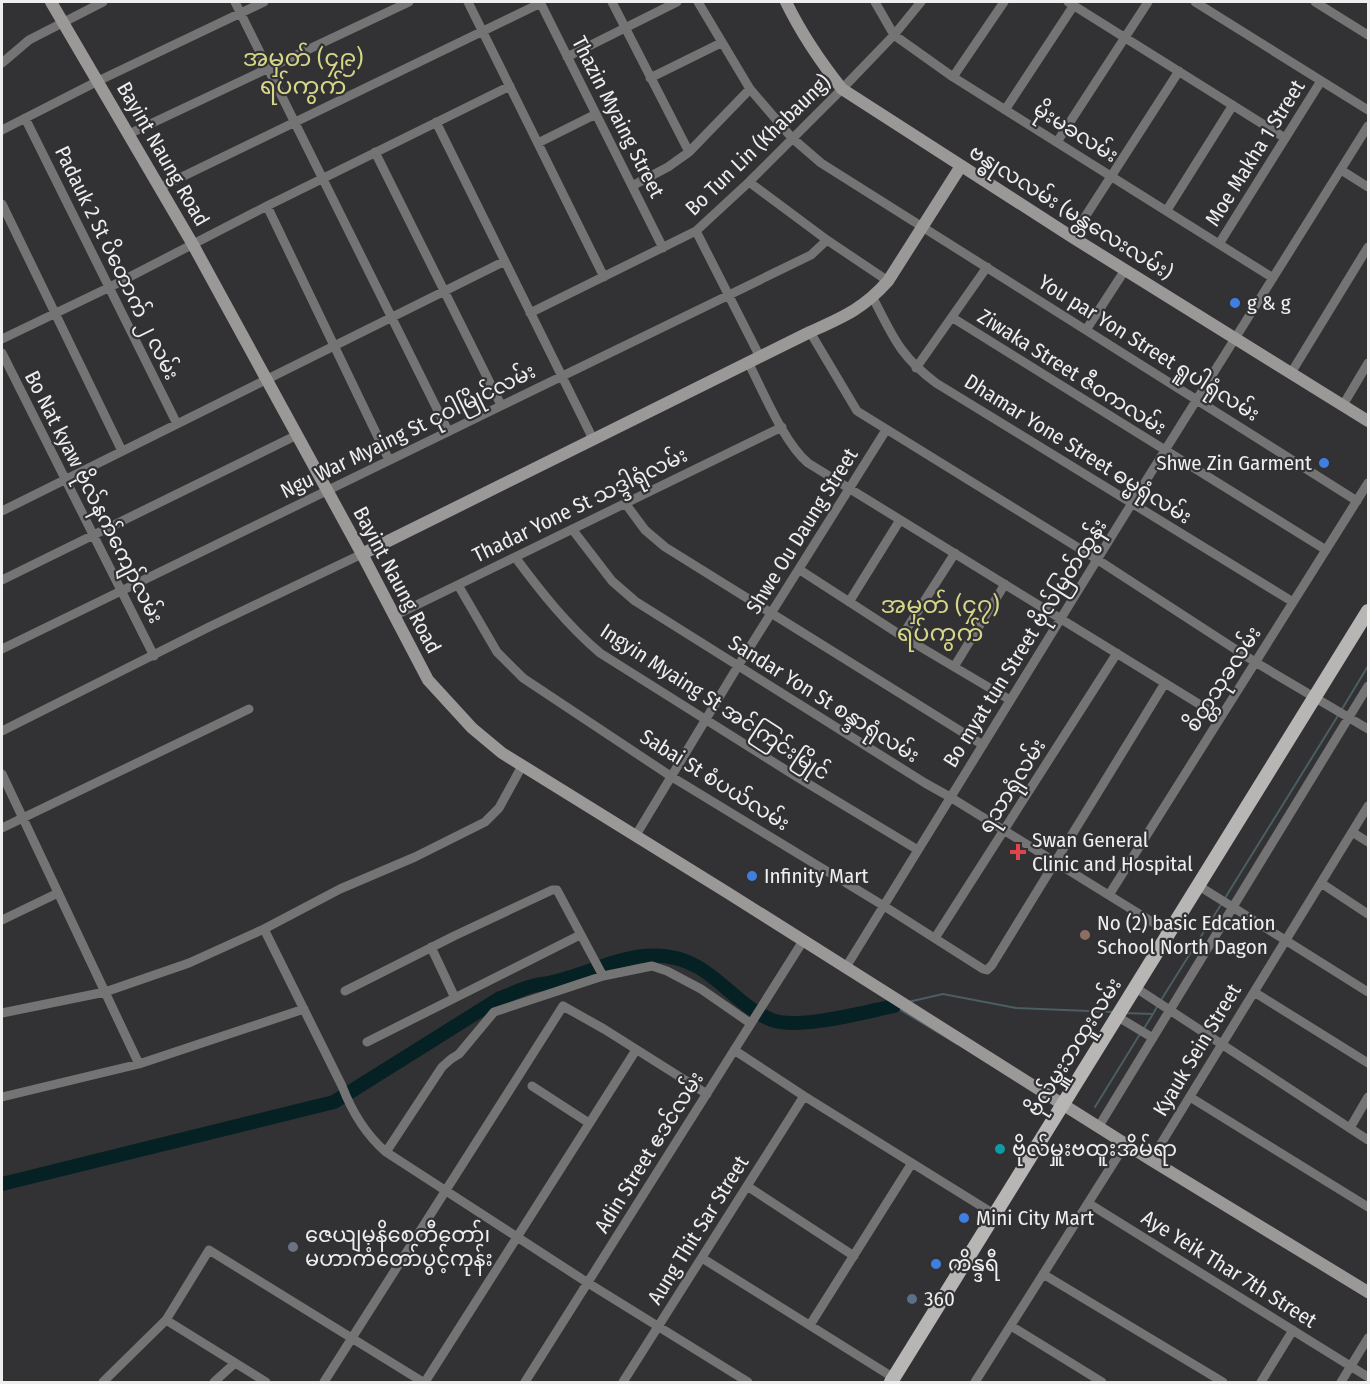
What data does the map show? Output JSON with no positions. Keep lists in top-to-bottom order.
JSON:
{
  "streets": {
    "main road": ["Bayint Naung Road", "ဗန္ဓုလလမ်း (မန္တလေးလမ်း)", "ဗိုလ်မှူးဘထူးလမ်း"],
    "street": [
      "Thazin Myaing Street",
      "မိုးမခလမ်း",
      "Bo Tun Lin (Khabaung)",
      "Moe Makha 1 Street",
      "Padauk 2 St ပိတောက် ၂ လမ်း",
      "You par Yon Street ရူပါရုံလမ်း",
      "Ziwaka Street ဇီဝကလမ်း",
      "Ngu War Myaing St ငုဝါမြိုင်လမ်း",
      "Dhamar Yone Street ဓမ္မရုံလမ်း",
      "Bo Nat kyaw ဗိုလ်နက်ကျော်လမ်း",
      "Thadar Yone St သဒ္ဒါရုံလမ်း",
      "Shwe Ou Daung Street",
      "Bo myat tun Street ဗိုလ်မြတ်ထွန်း",
      "စိတ္တသုခလမ်း",
      "Sandar Yon St စန္ဒာရုံလမ်း",
      "Ingyin Myaing St အင်ကြင်းမြိုင်",
      "Sabai St စံပယ်လမ်း",
      "ရသာရုံလမ်း",
      "Kyauk Sein Street",
      "Adin Street ဧဒင်လမ်း",
      "Aung Thit Sar Street",
      "Aye Yeik Thar 7th Street"
    ]
  },
  "crossings": [
    ["Thazin Myaing Street", "Bo Tun Lin (Khabaung)"],
    ["မိုးမခလမ်း", "Bo Tun Lin (Khabaung)"],
    ["မိုးမခလမ်း", "Moe Makha 1 Street"],
    ["မိုးမခလမ်း", "Bo myat tun Street ဗိုလ်မြတ်ထွန်း"],
    ["Bo Tun Lin (Khabaung)", "ဗန္ဓုလလမ်း (မန္တလေးလမ်း)"],
    ["Bo Tun Lin (Khabaung)", "You par Yon Street ရူပါရုံလမ်း"],
    ["Bayint Naung Road", "Ngu War Myaing St ငုဝါမြိုင်လမ်း"],
    ["Bayint Naung Road", "Thadar Yone St သဒ္ဒါရုံလမ်း"],
    ["Bayint Naung Road", "Shwe Ou Daung Street"],
    ["Bayint Naung Road", "Bo myat tun Street ဗိုလ်မြတ်ထွန်း"],
    ["Bayint Naung Road", "ဗိုလ်မှူးဘထူးလမ်း"],
    ["Bayint Naung Road", "Kyauk Sein Street"],
    ["Bayint Naung Road", "Adin Street ဧဒင်လမ်း"],
    ["ဗန္ဓုလလမ်း (မန္တလေးလမ်း)", "Bo myat tun Street ဗိုလ်မြတ်ထွန်း"],
    ["You par Yon Street ရူပါရုံလမ်း", "Bo myat tun Street ဗိုလ်မြတ်ထွန်း"],
    ["You par Yon Street ရူပါရုံလမ်း", "စိတ္တသုခလမ်း"],
    ["Ziwaka Street ဇီဝကလမ်း", "Bo myat tun Street ဗိုလ်မြတ်ထွန်း"],
    ["Ziwaka Street ဇီဝကလမ်း", "စိတ္တသုခလမ်း"],
    ["Ngu War Myaing St ငုဝါမြိုင်လမ်း", "Bo Nat kyaw ဗိုလ်နက်ကျော်လမ်း"],
    ["Dhamar Yone Street ဓမ္မရုံလမ်း", "Bo myat tun Street ဗိုလ်မြတ်ထွန်း"],
    ["Dhamar Yone Street ဓမ္မရုံလမ်း", "စိတ္တသုခလမ်း"],
    ["Thadar Yone St သဒ္ဒါရုံလမ်း", "Sandar Yon St စန္ဒာရုံလမ်း"],
    ["Thadar Yone St သဒ္ဒါရုံလမ်း", "Ingyin Myaing St အင်ကြင်းမြိုင်"],
    ["Thadar Yone St သဒ္ဒါရုံလမ်း", "Sabai St စံပယ်လမ်း"],
    ["Shwe Ou Daung Street", "Sandar Yon St စန္ဒာရုံလမ်း"],
    ["Shwe Ou Daung Street", "Ingyin Myaing St အင်ကြင်းမြိုင်"],
    ["Shwe Ou Daung Street", "Sabai St စံပယ်လမ်း"],
    ["Bo myat tun Street ဗိုလ်မြတ်ထွန်း", "Sandar Yon St စန္ဒာရုံလမ်း"],
    ["Bo myat tun Street ဗိုလ်မြတ်ထွန်း", "Ingyin Myaing St အင်ကြင်းမြိုင်"],
    ["Bo myat tun Street ဗိုလ်မြတ်ထွန်း", "Sabai St စံပယ်လမ်း"],
    ["စိတ္တသုခလမ်း", "Sandar Yon St စန္ဒာရုံလမ်း"],
    ["Sandar Yon St စန္ဒာရုံလမ်း", "Sabai St စံပယ်လမ်း"],
    ["Sandar Yon St စန္ဒာရုံလမ်း", "ရသာရုံလမ်း"],
    ["Sandar Yon St စန္ဒာရုံလမ်း", "ဗိုလ်မှူးဘထူးလမ်း"],
    ["Sabai St စံပယ်လမ်း", "ရသာရုံလမ်း"]
  ],
  "districts": ["အမှတ် (၄၉) ရပ်ကွက်", "အမှတ် (၄၇) ရပ်ကွက်"],
  "places": {
    "other": [
      "g & g",
      "Shwe Zin Garment",
      "Infinity Mart",
      "No (2) basic Edcation School North Dagon",
      "ဗိုလ်မှူးဗထူးအိမ်ရာ",
      "Mini City Mart",
      "ဇေယျမုနိစေတီတော်၊ မဟာကံတော်ပွင့်ကုန်း",
      "ကိန္ဒရီ",
      "360"
    ],
    "health": ["Swan General Clinic and Hospital"]
  }
}
